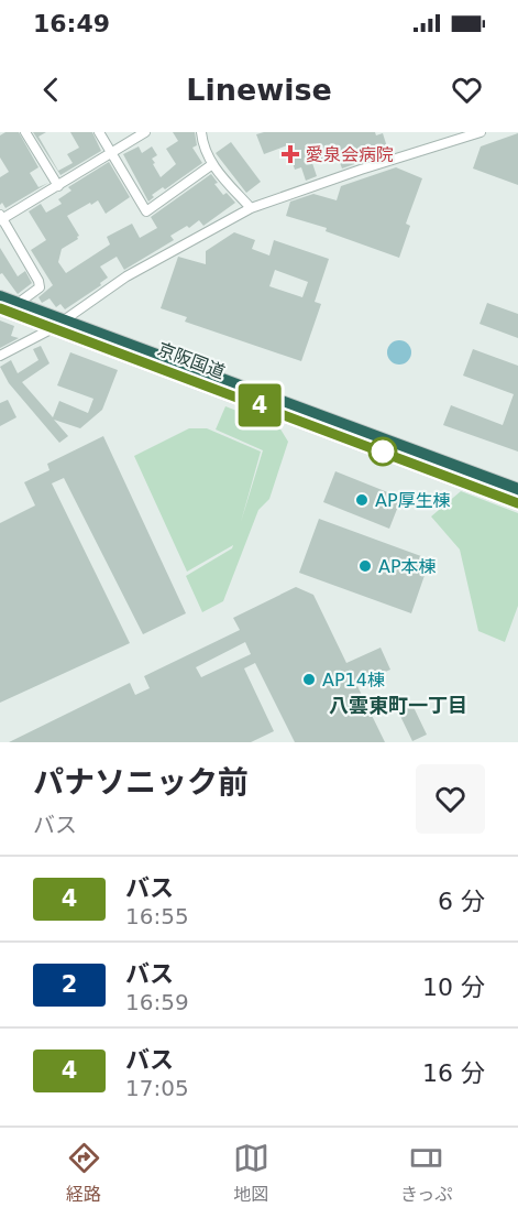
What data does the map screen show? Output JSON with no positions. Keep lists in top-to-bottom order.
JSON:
{
  "streets": {
    "highway": ["京阪国道"]
  },
  "districts": ["八雲東町一丁目"],
  "places": {
    "health": ["愛泉会病院"],
    "other": ["AP厚生棟", "AP本棟", "AP14棟"]
  },
  "lines": ["bus line 4"],
  "page": {
    "status": "16:49",
    "header": "Linewise",
    "on_map": "4",
    "heading": ["パナソニック前", "バス"],
    "list": [
      {
        "mark": "4",
        "name": "バス",
        "note": "16:55",
        "value": "6 分"
      },
      {
        "mark": "2",
        "name": "バス",
        "note": "16:59",
        "value": "10 分"
      },
      {
        "mark": "4",
        "name": "バス",
        "note": "17:05",
        "value": "16 分"
      }
    ],
    "tabs": ["経路", "地図", "きっぷ"]
  }
}
